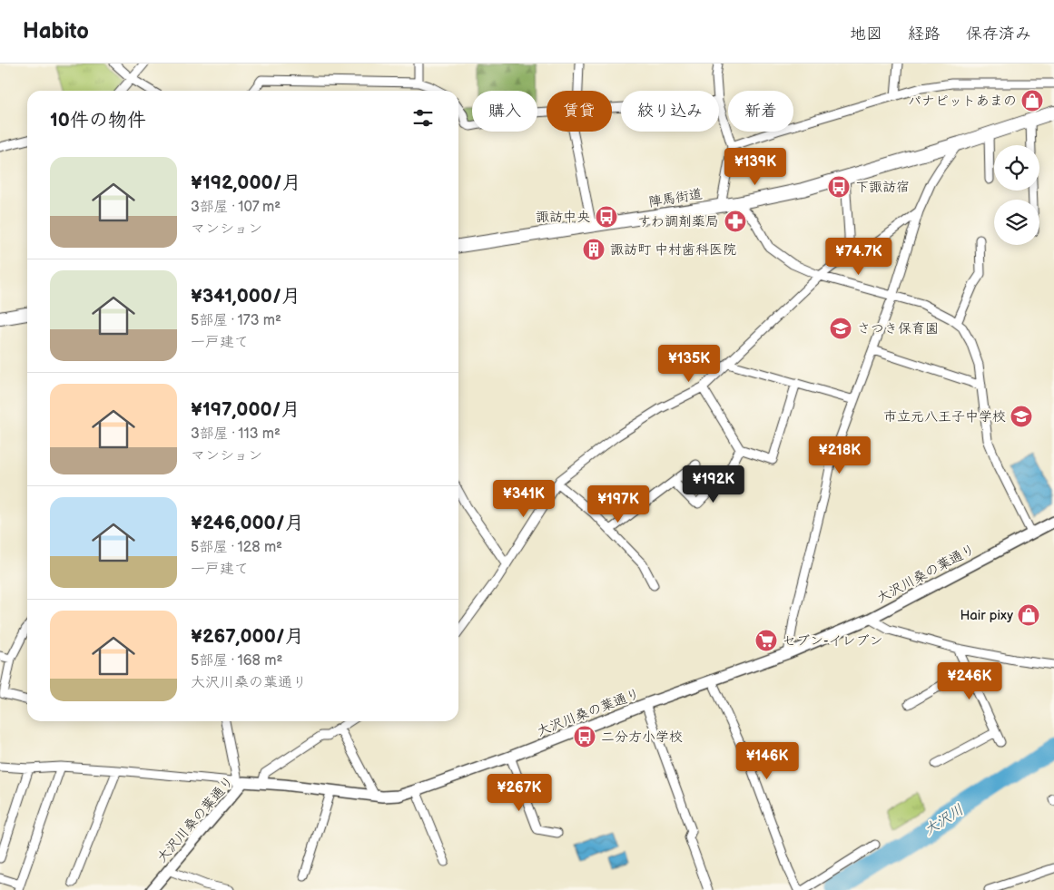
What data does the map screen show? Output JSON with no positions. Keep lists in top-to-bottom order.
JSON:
{
  "streets": {
    "main road": ["陣馬街道"],
    "street": ["大沢川桑の葉通り"]
  },
  "water": ["大沢川"],
  "places": {
    "shop": ["パナピットあまの", "Hair pixy"],
    "bus stop": ["下諏訪宿", "諏訪中央", "二分方小学校"],
    "pharmacy": ["すわ調剤薬局"],
    "building": ["諏訪町 中村歯科医院"],
    "school or university": ["さつき保育園", "市立元八王子中学校"],
    "supermarket": ["セブン-イレブン"]
  },
  "page": {
    "header": "Habito",
    "nav": ["地図", "経路", "保存済み"],
    "chip": [
      "購入",
      "賃貸",
      "絞り込み",
      "新着"
    ],
    "heading": "10件の物件",
    "list": [
      {
        "name": "¥192,000/月",
        "note": "3部屋 · 107 m² · マンション"
      },
      {
        "name": "¥341,000/月",
        "note": "5部屋 · 173 m² · 一戸建て"
      },
      {
        "name": "¥197,000/月",
        "note": "3部屋 · 113 m² · マンション"
      },
      {
        "name": "¥246,000/月",
        "note": "5部屋 · 128 m² · 一戸建て"
      },
      {
        "name": "¥267,000/月",
        "note": "5部屋 · 168 m² · 大沢川桑の葉通り"
      }
    ],
    "price": [
      "¥139K",
      "¥74.7K",
      "¥135K",
      "¥218K",
      "¥192K",
      "¥341K",
      "¥197K",
      "¥246K",
      "¥146K",
      "¥267K"
    ]
  }
}
